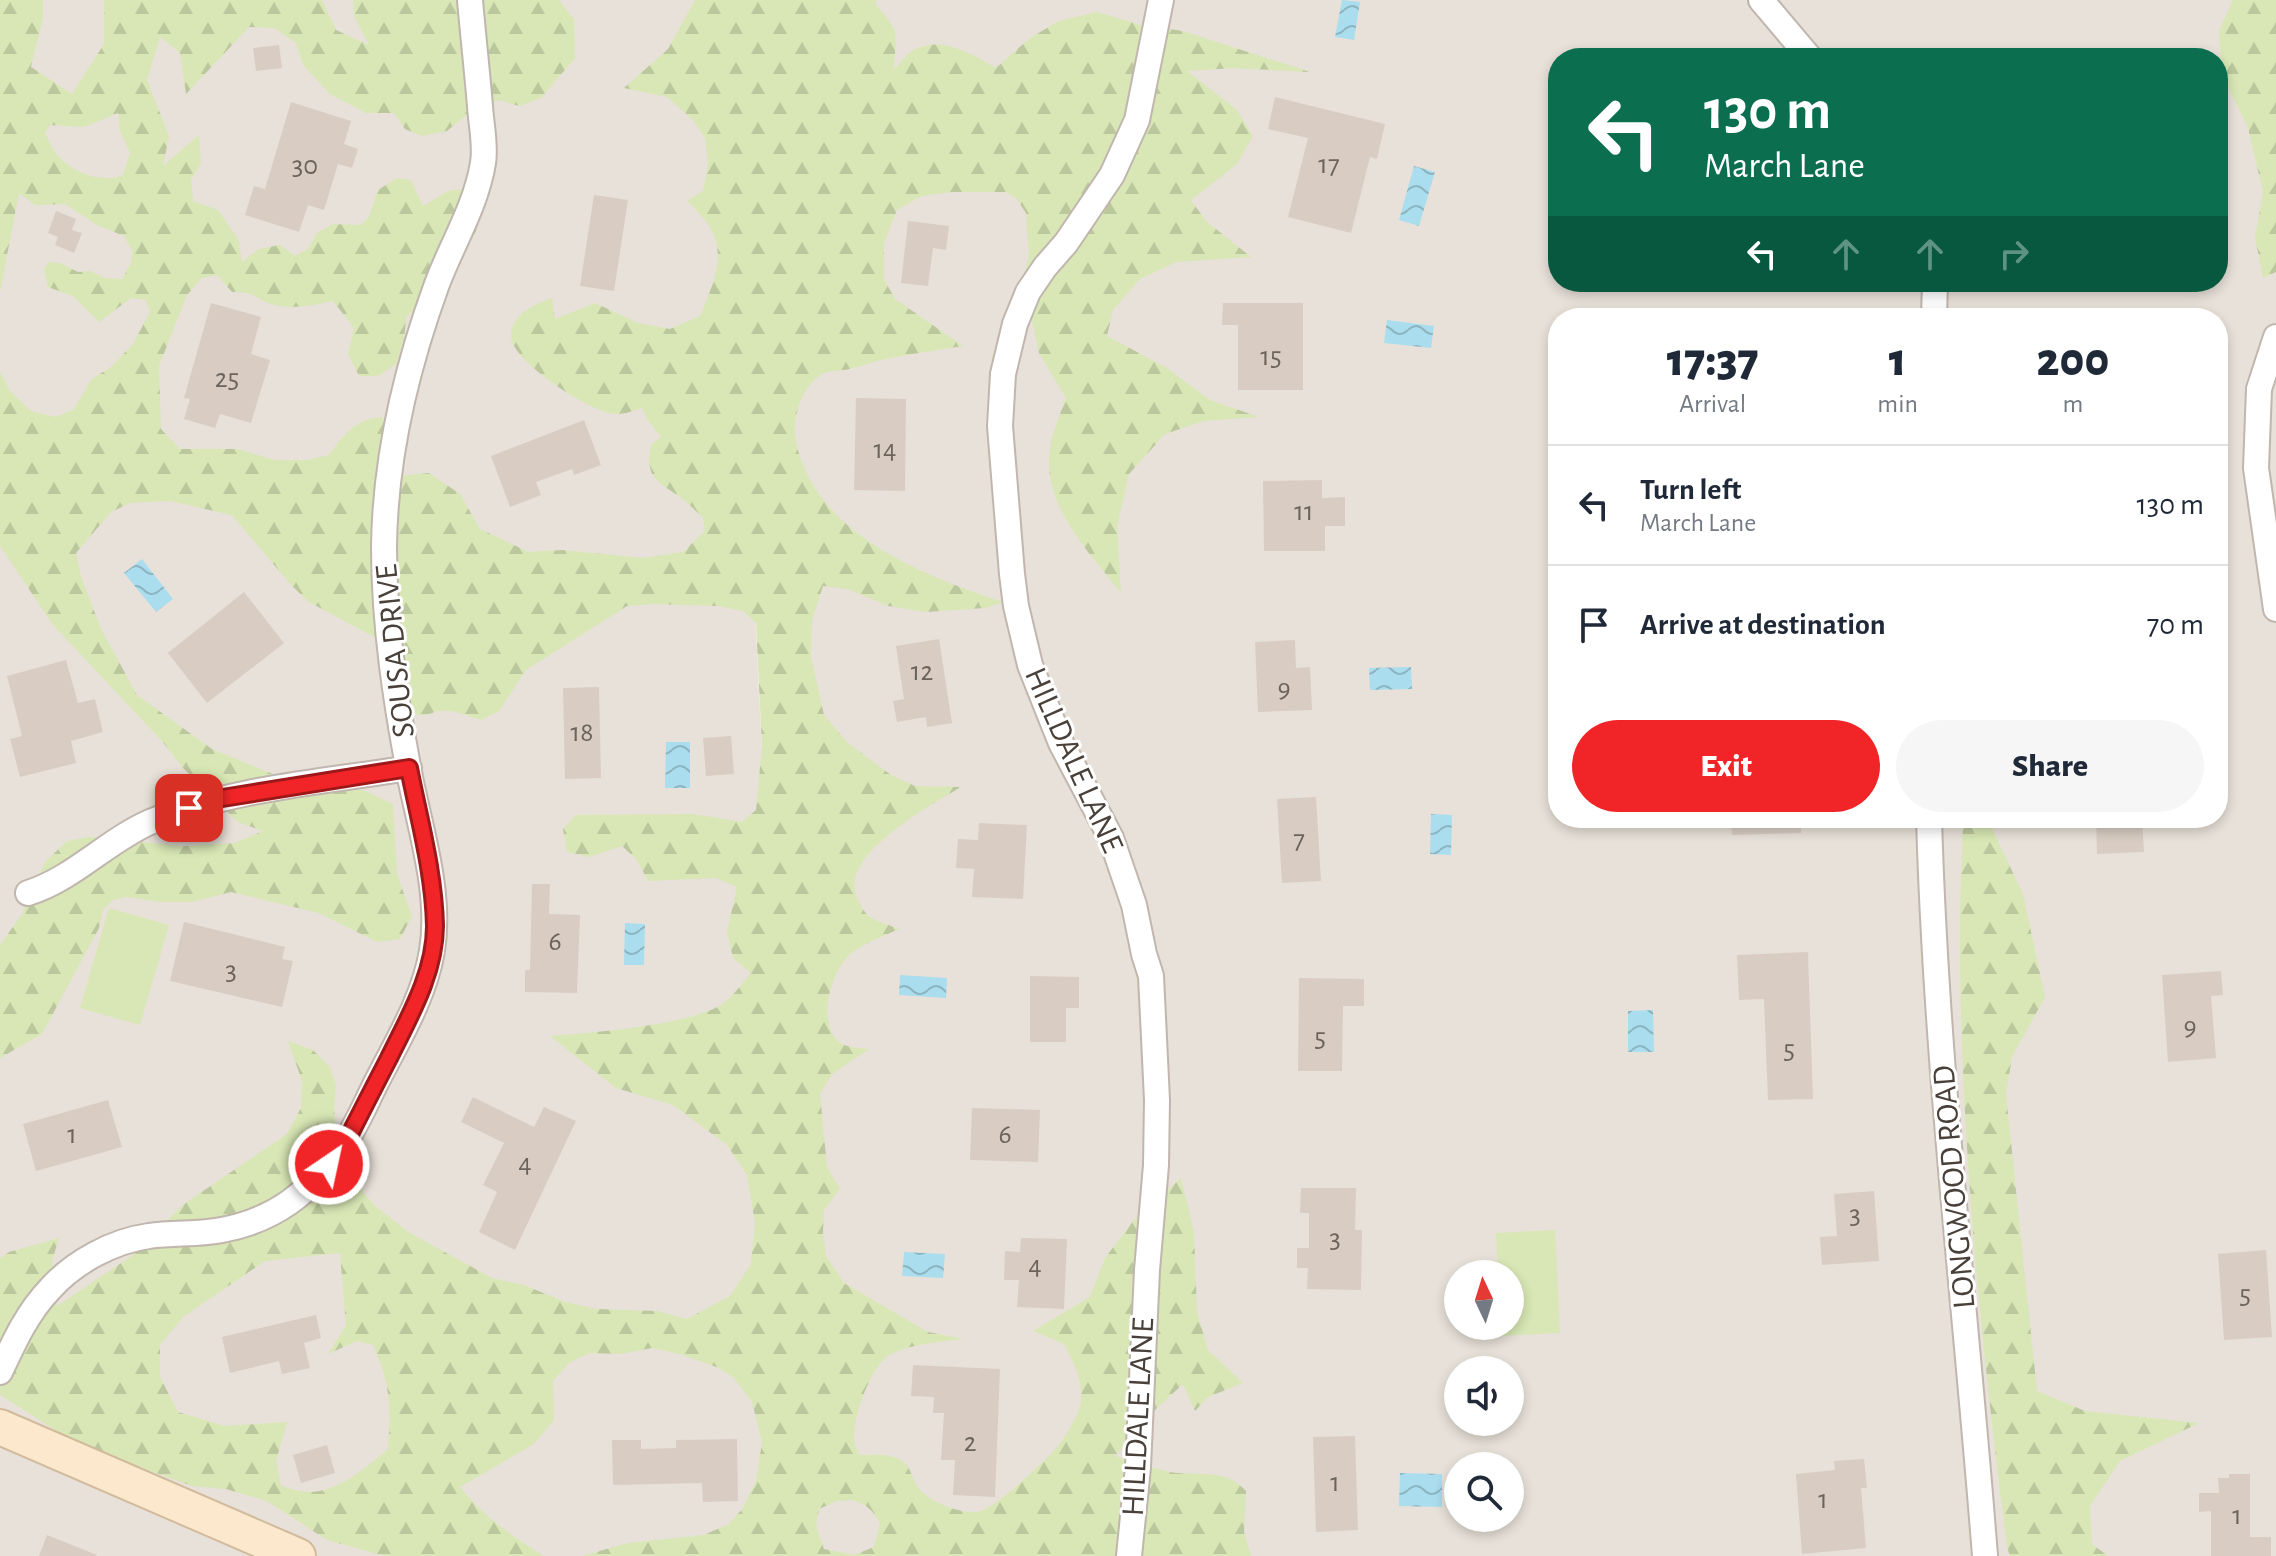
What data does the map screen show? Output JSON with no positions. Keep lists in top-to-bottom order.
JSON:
{
  "streets": {
    "street": ["SOUSA DRIVE", "HILLDALE LANE", "LONGWOOD ROAD"]
  },
  "house_numbers": [
    "17",
    "30",
    "15",
    "25",
    "14",
    "11",
    "12",
    "9",
    "18",
    "7",
    "6",
    "3",
    "9",
    "5",
    "5",
    "1",
    "6",
    "4",
    "3",
    "3",
    "4",
    "5",
    "2",
    "1",
    "1",
    "1"
  ],
  "north": "top",
  "page": {
    "turn": ["130 m", "March Lane"],
    "eta": [
      "17:37",
      "Arrival",
      "1",
      "min",
      "200",
      "m"
    ],
    "list": [
      {
        "name": "Turn left",
        "note": "March Lane",
        "value": "130 m"
      },
      {
        "name": "Arrive at destination",
        "value": "70 m"
      }
    ],
    "buttons": ["Exit", "Share"]
  }
}
